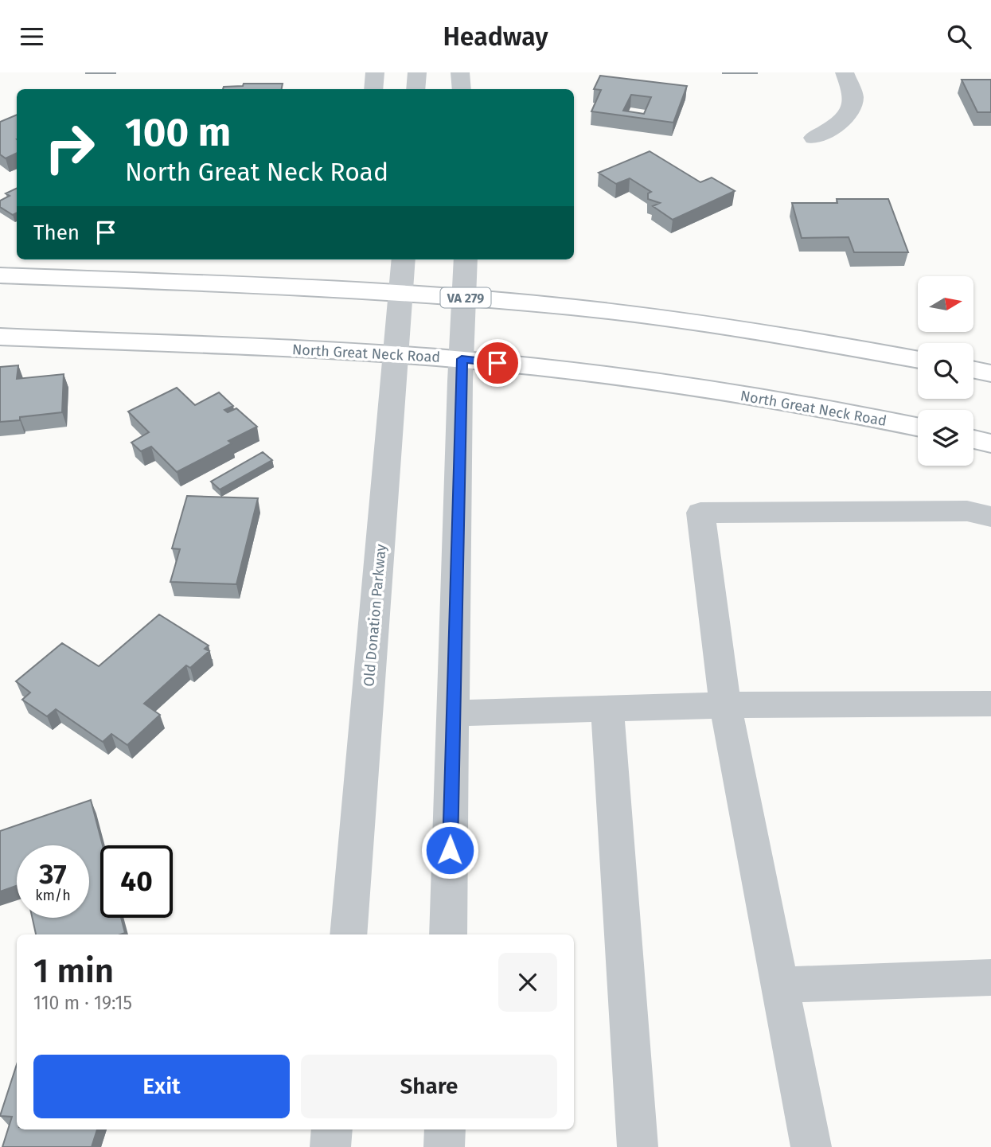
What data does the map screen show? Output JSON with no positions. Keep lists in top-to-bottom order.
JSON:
{
  "streets": {
    "main road": ["VA 279", "North Great Neck Road"],
    "street": ["Old Donation Parkway"]
  },
  "crossings": [
    ["VA 279", "Old Donation Parkway"],
    ["North Great Neck Road", "Old Donation Parkway"]
  ],
  "north": "right",
  "page": {
    "header": "Headway",
    "turn": ["100 m", "North Great Neck Road"],
    "then": "Then",
    "speed": "37 km/h",
    "limit": "40",
    "heading": ["1 min", "110 m · 19:15"],
    "buttons": ["Exit", "Share"]
  }
}
